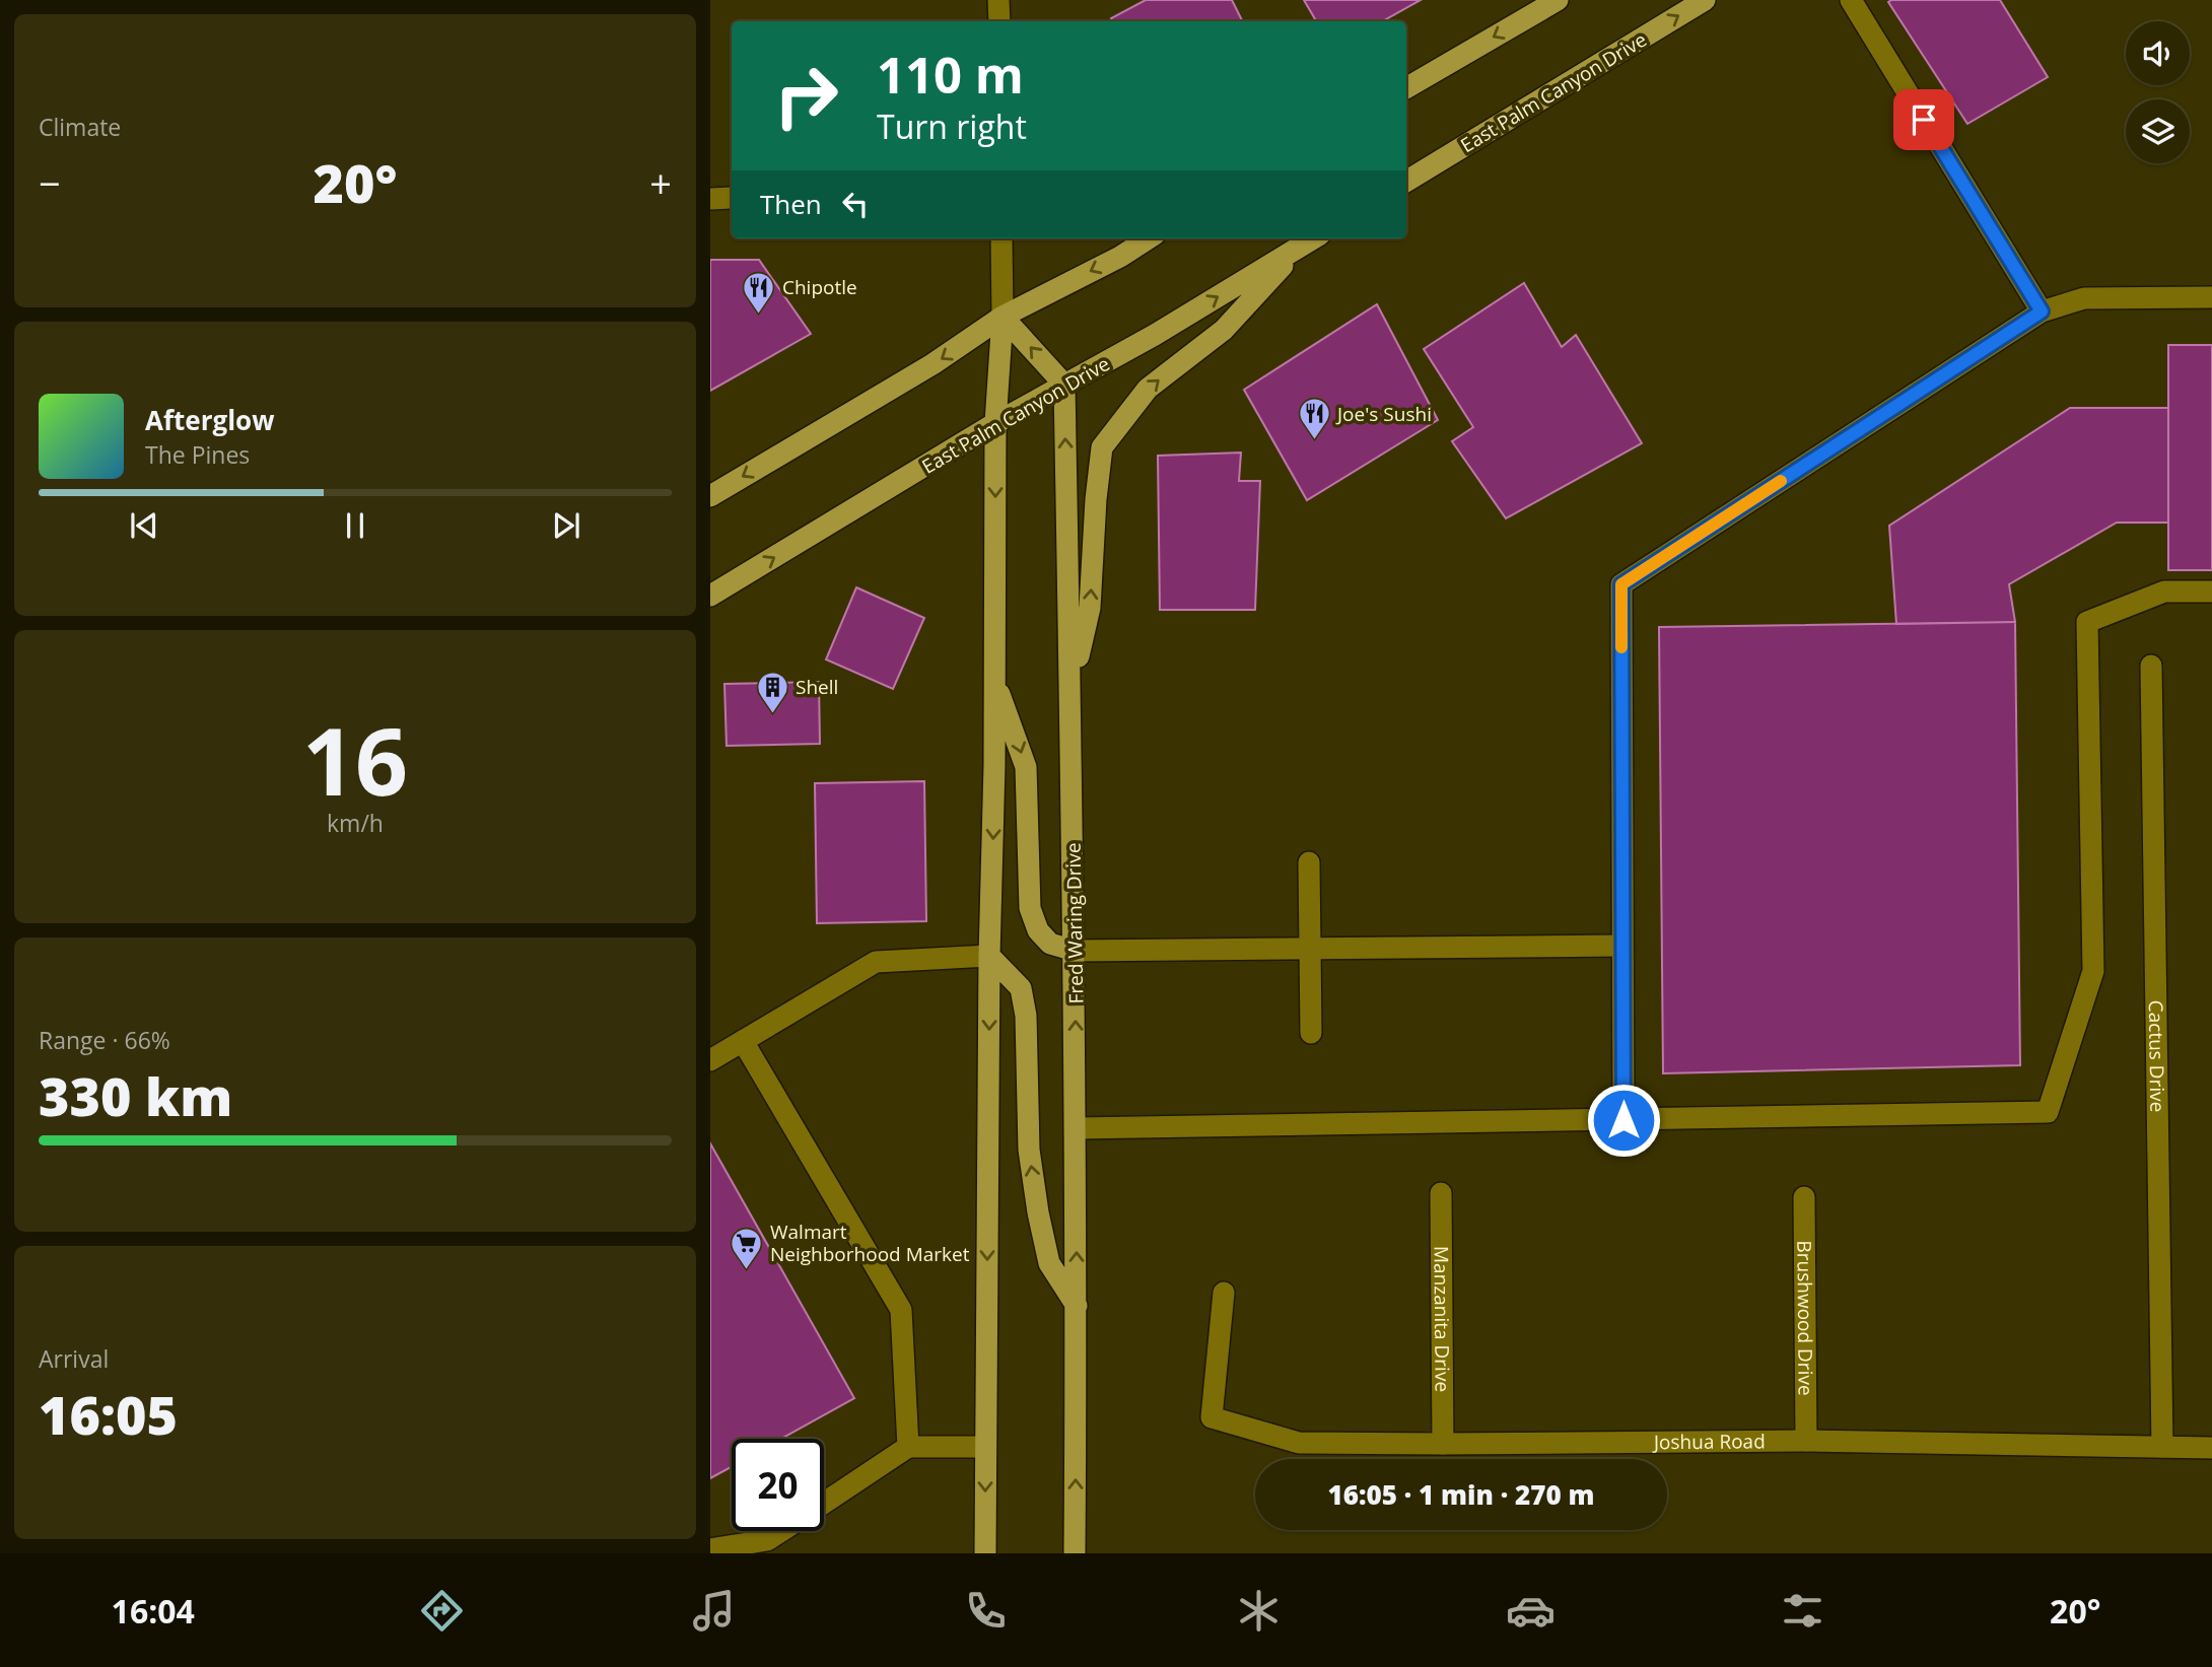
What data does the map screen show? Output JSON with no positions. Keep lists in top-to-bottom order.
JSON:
{
  "streets": {
    "main road": ["East Palm Canyon Drive", "Fred Waring Drive"],
    "street": [
      "Cactus Drive",
      "Manzanita Drive",
      "Brushwood Drive",
      "Joshua Road"
    ]
  },
  "crossings": [
    ["East Palm Canyon Drive", "Fred Waring Drive"],
    ["Cactus Drive", "Joshua Road"],
    ["Manzanita Drive", "Joshua Road"],
    ["Brushwood Drive", "Joshua Road"]
  ],
  "places": {
    "restaurant": ["Chipotle", "Joe's Sushi"],
    "building": ["Shell"],
    "supermarket": ["Walmart Neighborhood Market"]
  },
  "page": {
    "tile": [
      "Climate",
      ["16", "km/h"],
      ["Range · 66%", "330 km"],
      ["Arrival", "16:05"]
    ],
    "turn": ["110 m", "Turn right"],
    "heat": ["−", "20°", "+"],
    "then": "Then",
    "song": ["Afterglow", "The Pines"],
    "limit": "20",
    "trip": "16:05 · 1 min · 270 m",
    "tabs": ["16:04", "20°"]
  }
}
